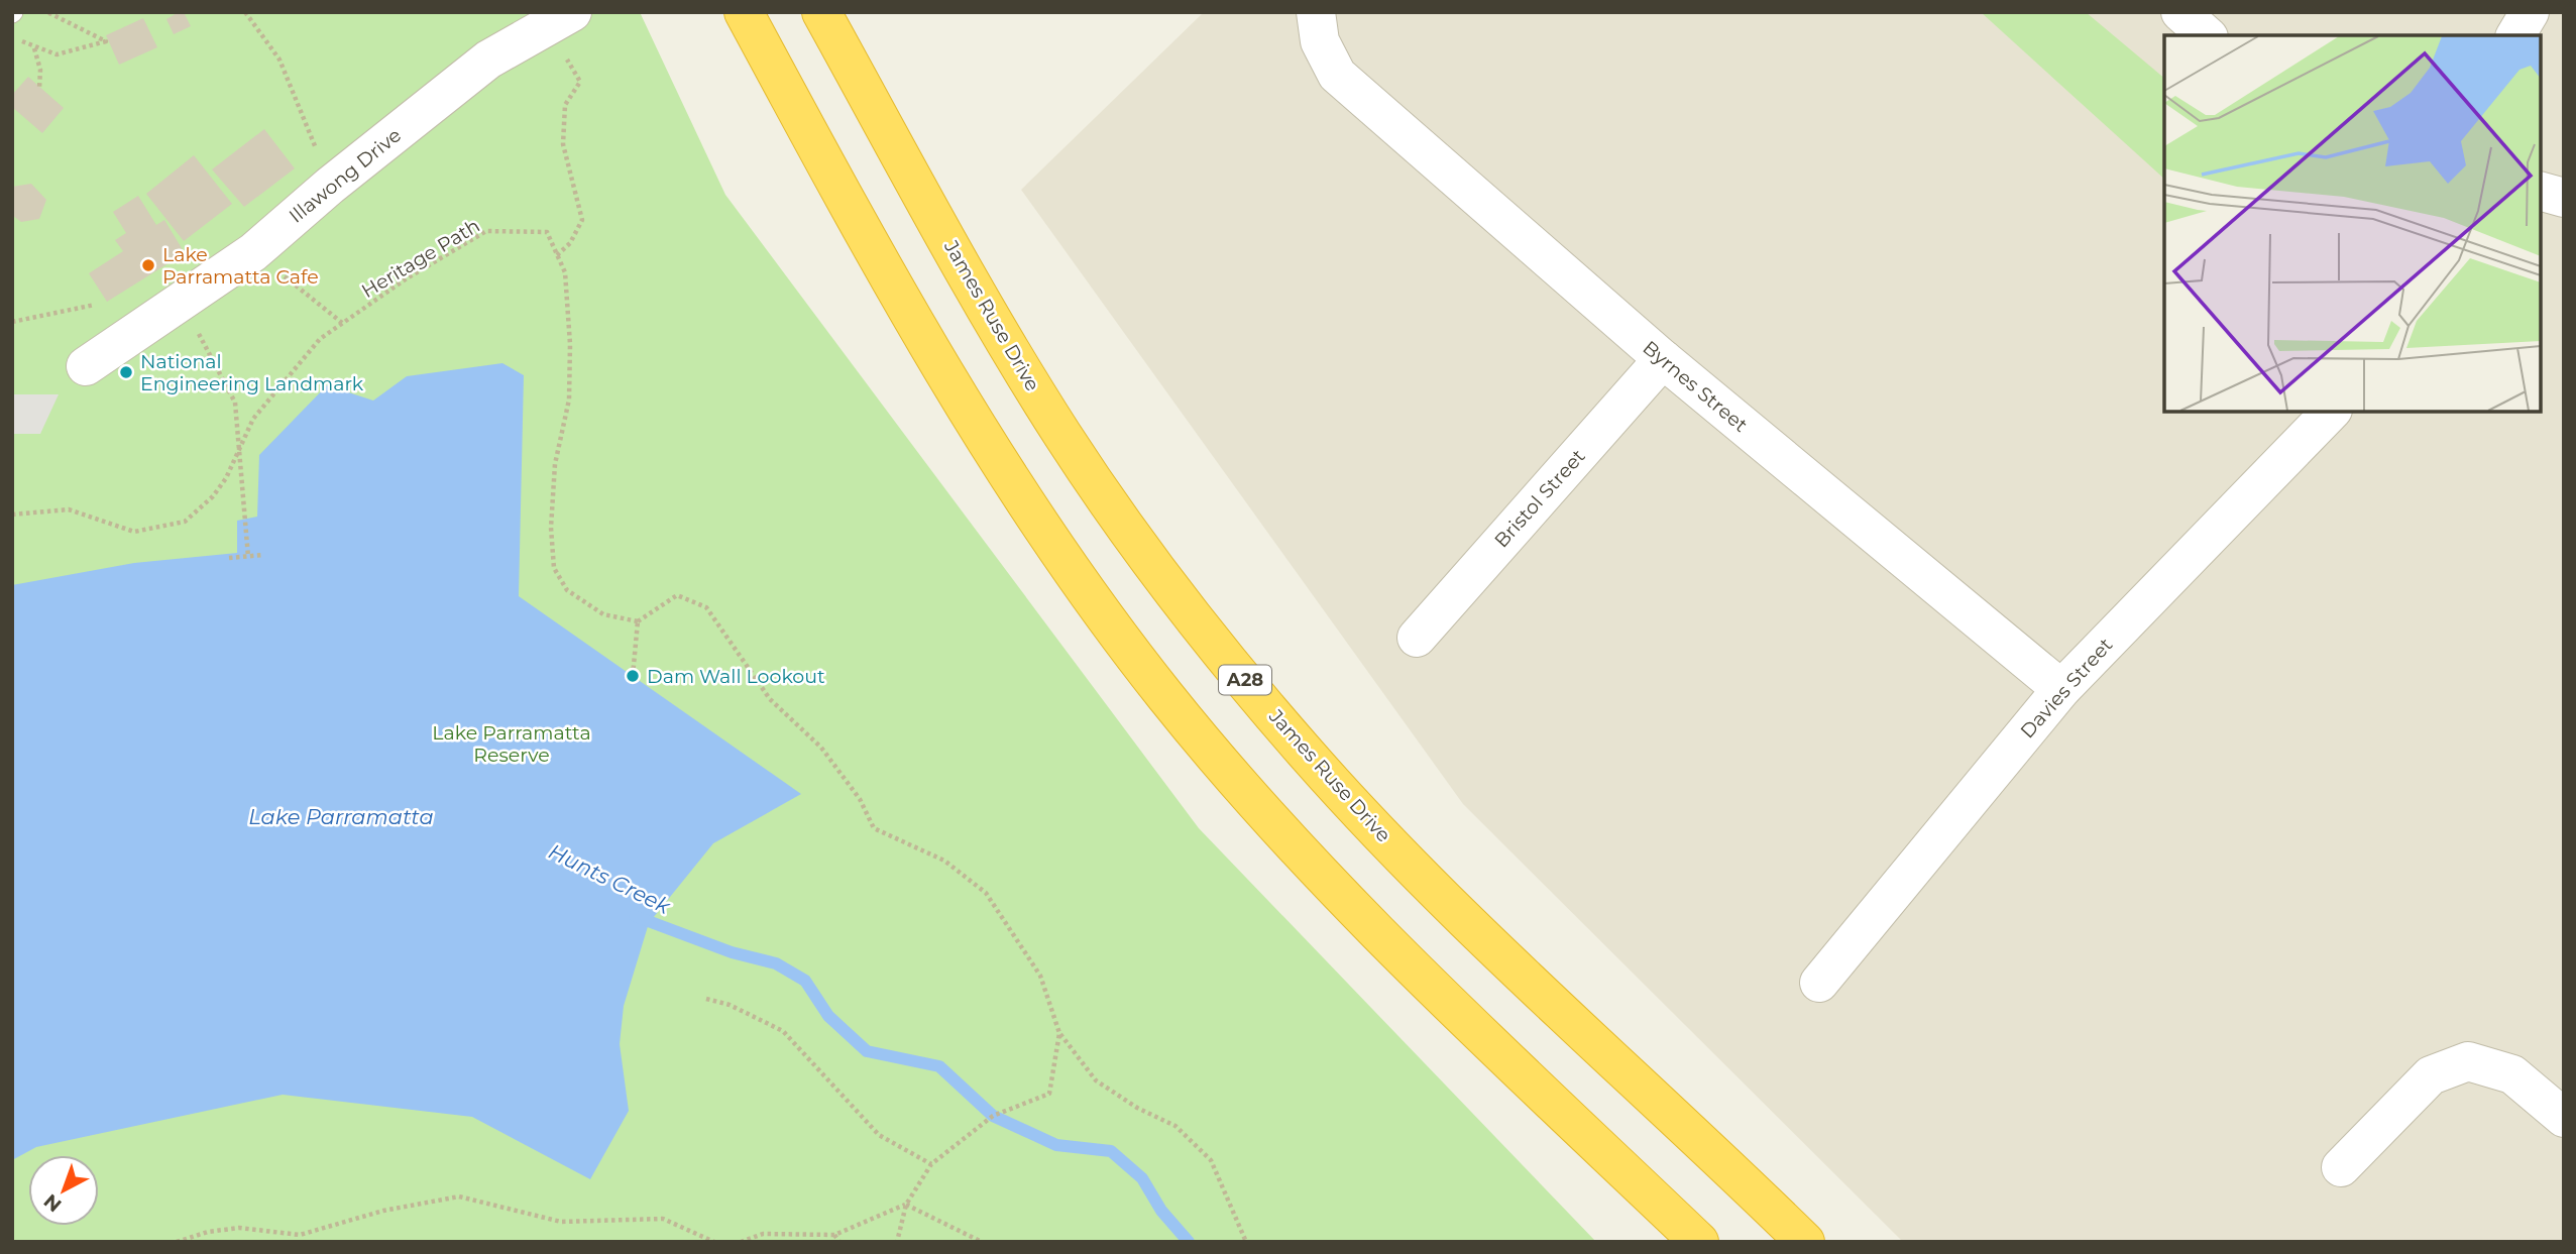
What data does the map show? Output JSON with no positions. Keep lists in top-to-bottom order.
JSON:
{
  "streets": {
    "highway": ["James Ruse Drive", "A28"],
    "street": [
      "Illawong Drive",
      "Byrnes Street",
      "Bristol Street",
      "Davies Street"
    ],
    "path": ["Heritage Path"]
  },
  "crossings": [
    ["Byrnes Street", "Bristol Street"],
    ["Byrnes Street", "Davies Street"]
  ],
  "water": ["Lake Parramatta", "Hunts Creek"],
  "parks": ["Lake Parramatta Reserve"],
  "places": ["Lake Parramatta Cafe", "National Engineering Landmark", "Dam Wall Lookout"],
  "north": "bottom left"
}
